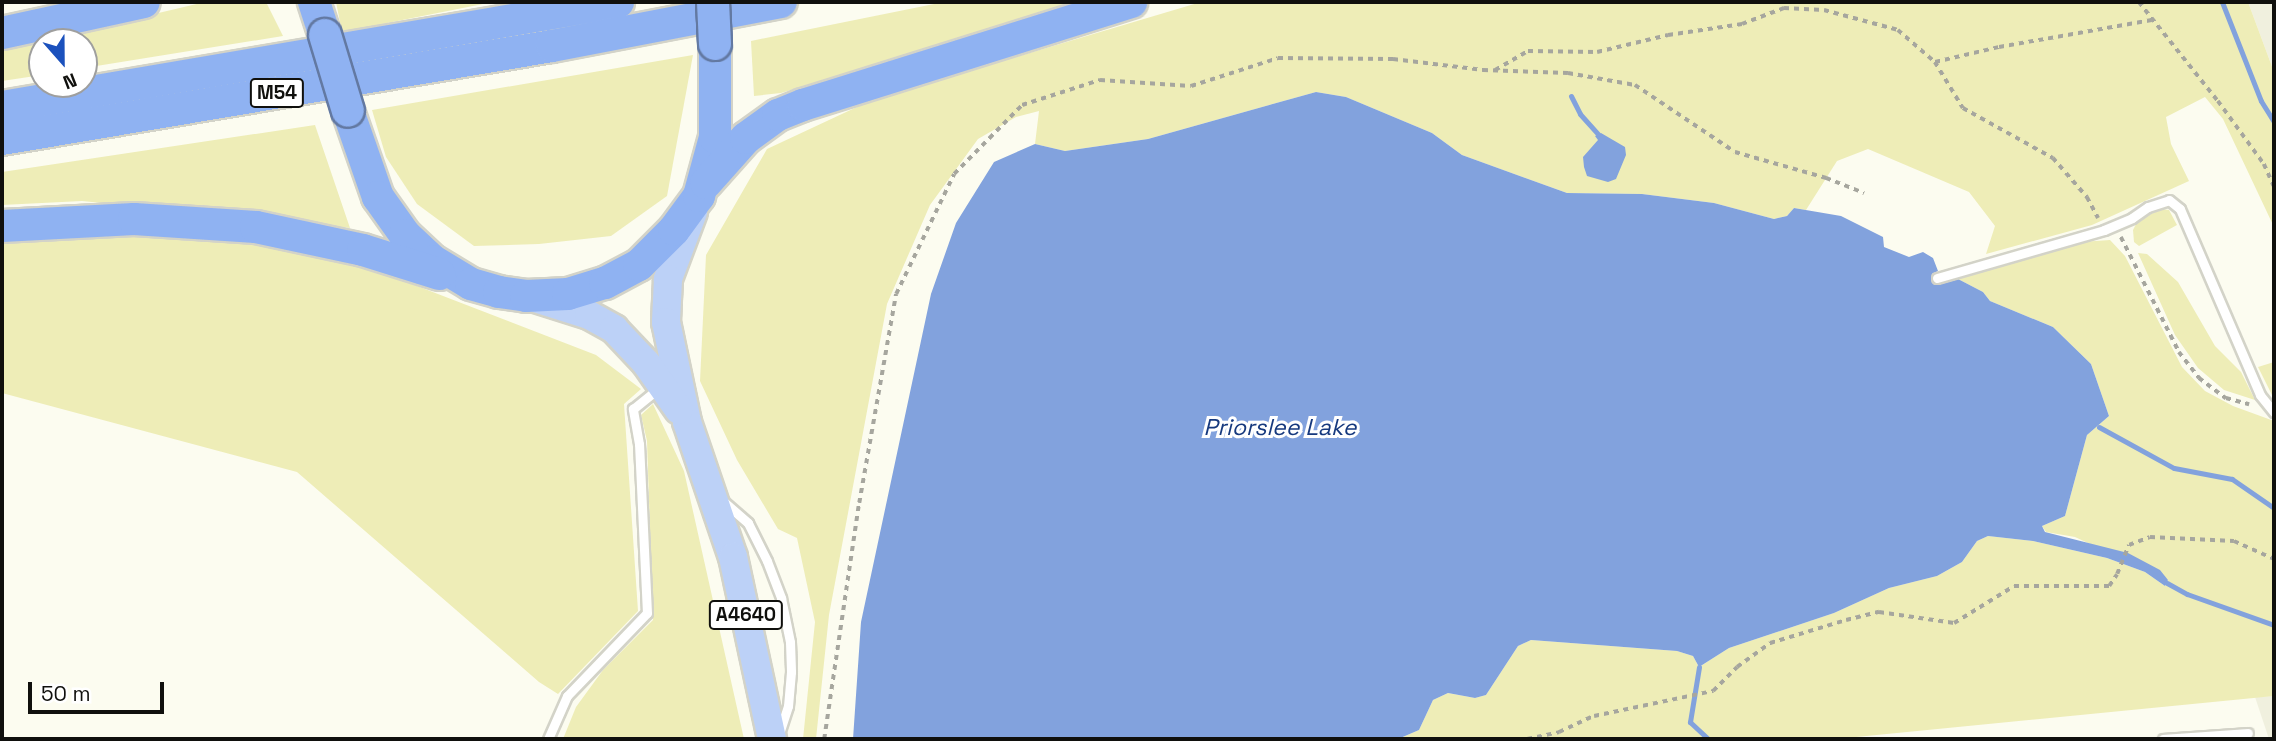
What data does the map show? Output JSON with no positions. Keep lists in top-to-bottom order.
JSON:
{
  "streets": {
    "highway": ["M54"],
    "main road": ["A4640"]
  },
  "water": ["Priorslee Lake"],
  "scale_bar": "50 m",
  "north": "bottom"
}
